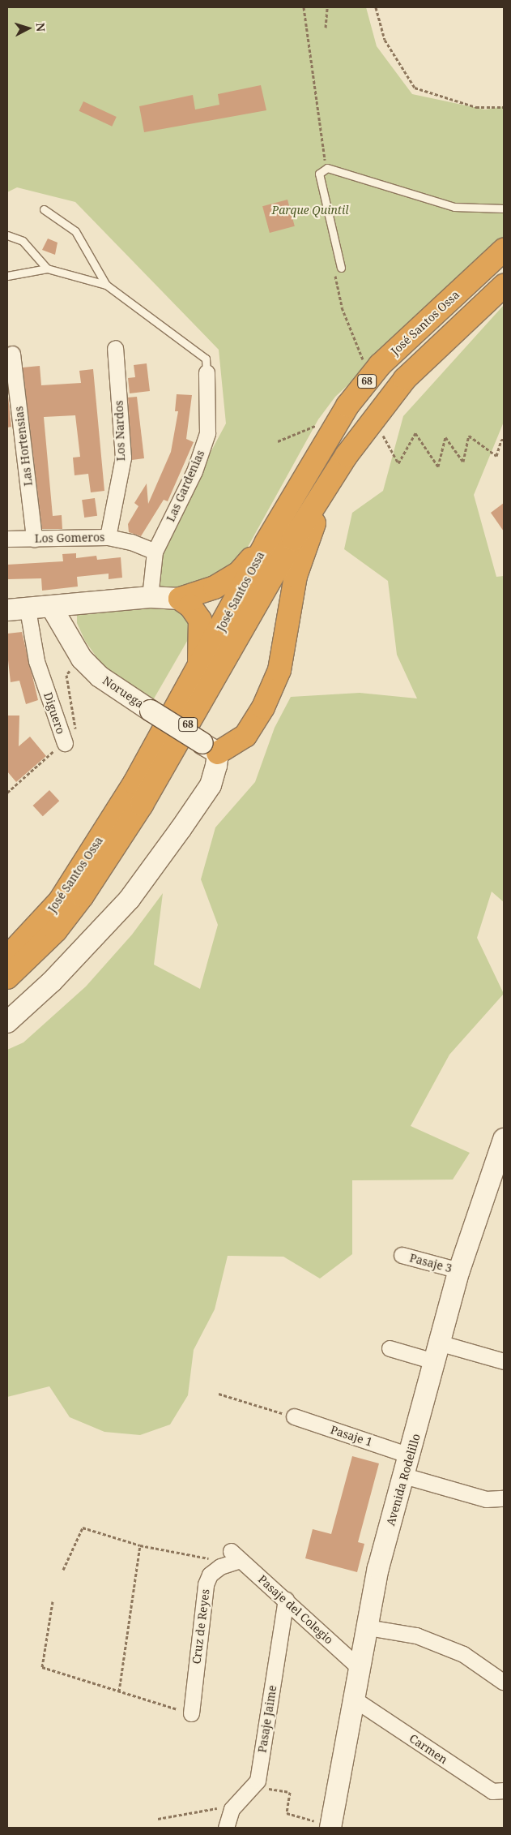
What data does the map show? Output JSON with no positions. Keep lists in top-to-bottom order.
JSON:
{
  "streets": {
    "highway": ["José Santos Ossa", "68"],
    "street": [
      "Los Nardos",
      "Las Hortensias",
      "Las Gardenias",
      "Los Gomeros",
      "Noruega",
      "Diguero",
      "Pasaje 3",
      "Pasaje 1",
      "Avenida Rodelillo",
      "Pasaje del Colegio",
      "Cruz de Reyes",
      "Pasaje Jaime",
      "Carmen"
    ]
  },
  "crossings": [
    ["Los Nardos", "Los Gomeros"],
    ["Las Hortensias", "Los Gomeros"],
    ["Las Gardenias", "Los Gomeros"],
    ["Pasaje 3", "Avenida Rodelillo"],
    ["Pasaje 1", "Avenida Rodelillo"],
    ["Avenida Rodelillo", "Pasaje del Colegio"],
    ["Avenida Rodelillo", "Carmen"],
    ["Pasaje del Colegio", "Cruz de Reyes"],
    ["Pasaje del Colegio", "Pasaje Jaime"]
  ],
  "parks": ["Parque Quintil"],
  "north": "right"
}
